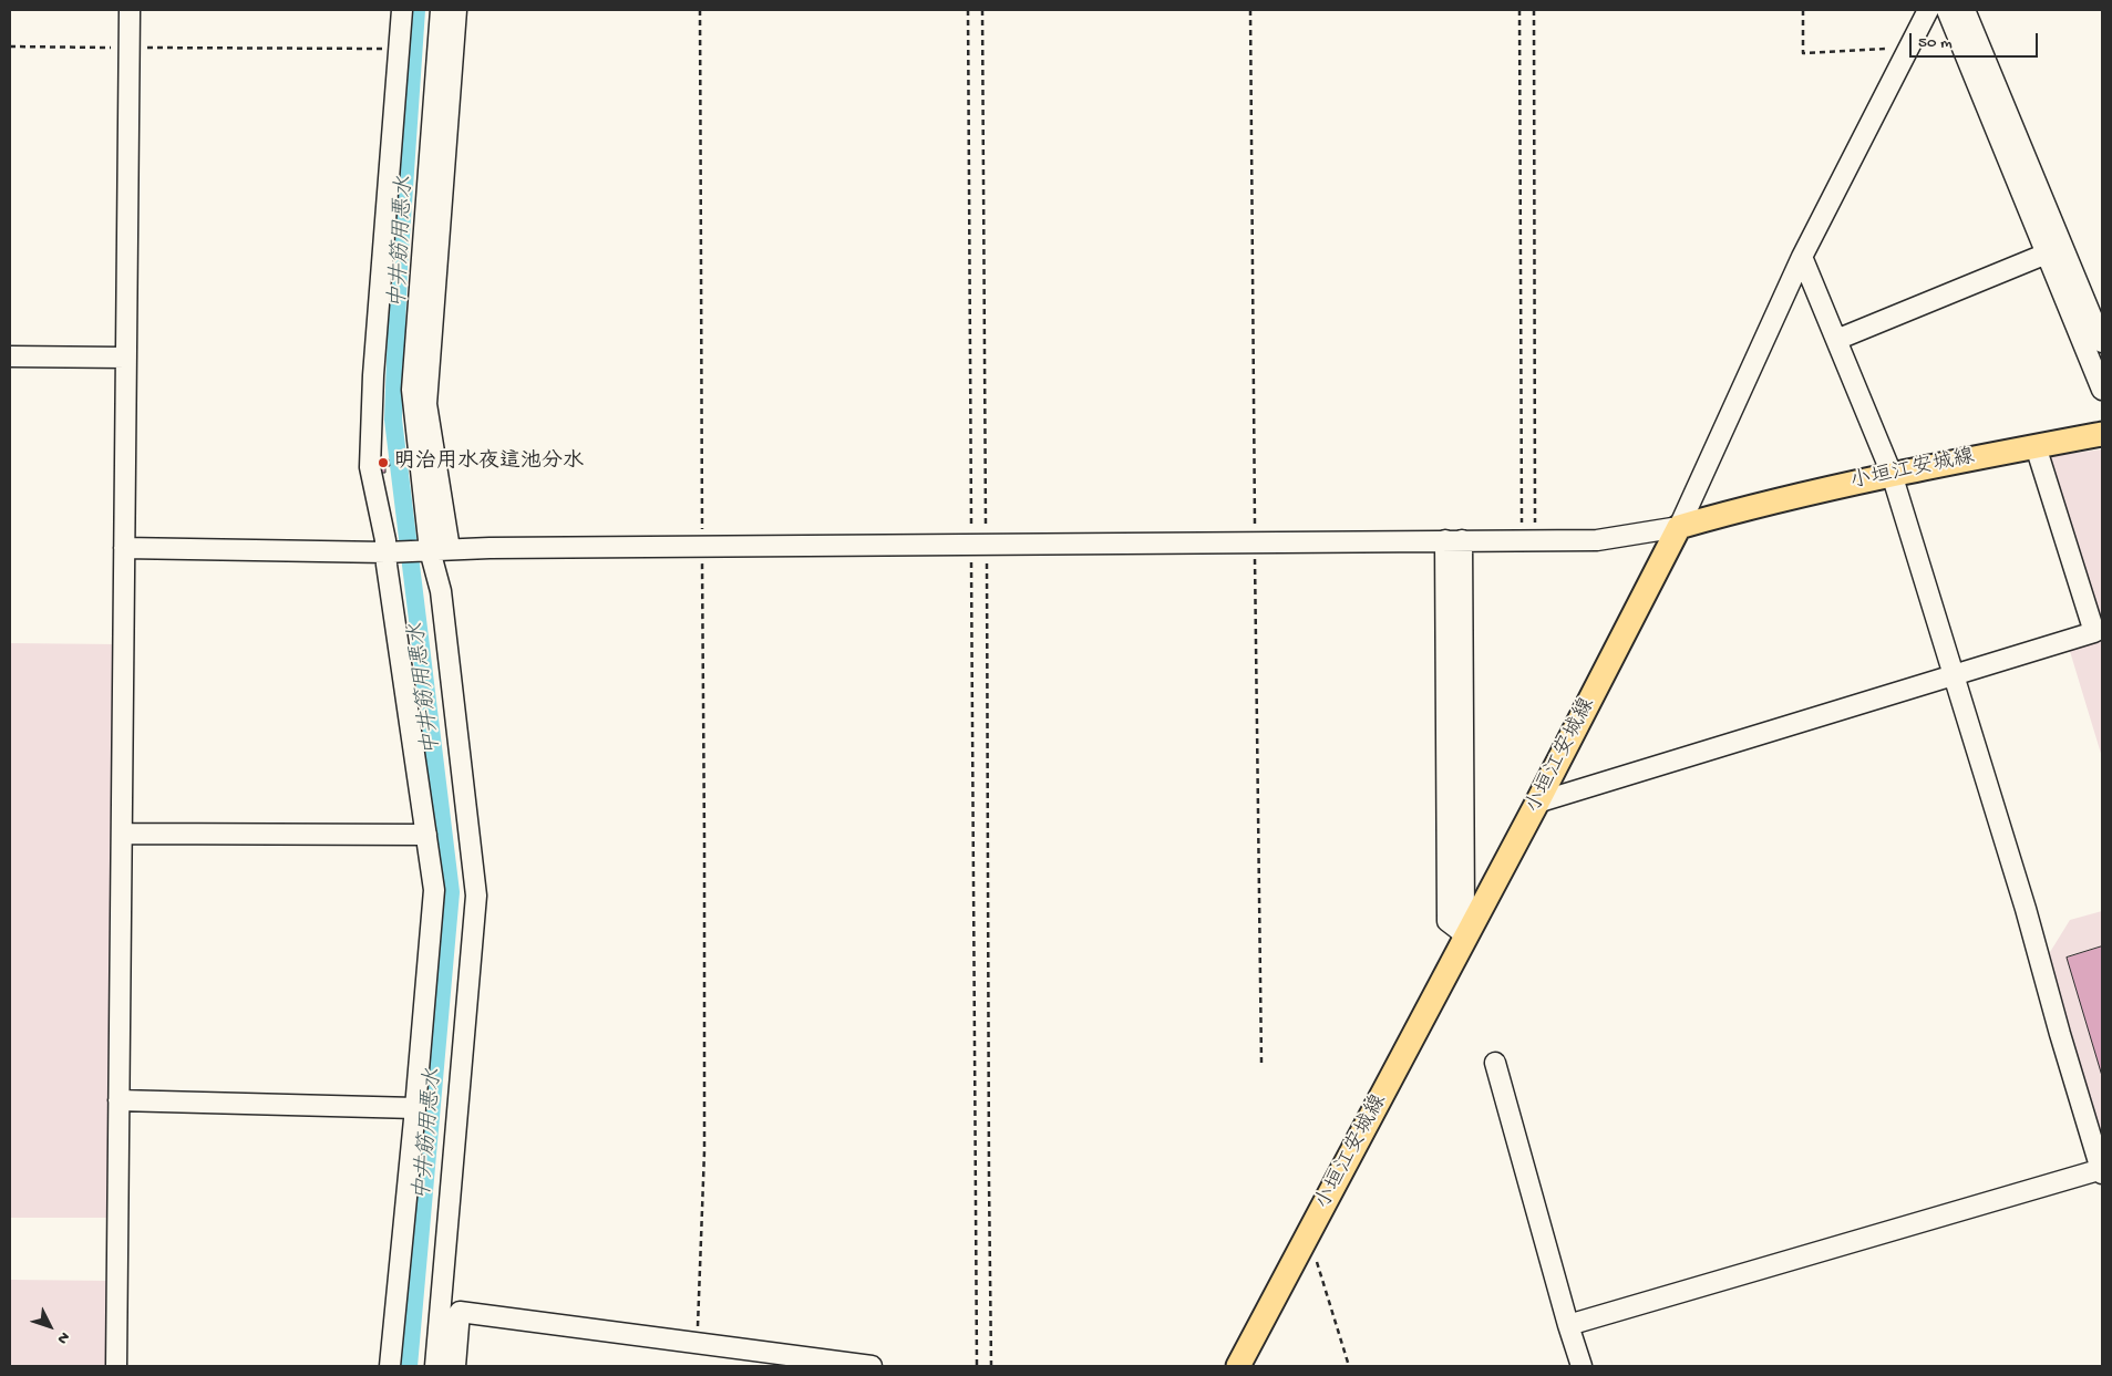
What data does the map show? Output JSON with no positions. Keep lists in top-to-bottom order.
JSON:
{
  "streets": {
    "main road": ["小垣江安城線"]
  },
  "water": ["中井筋用悪水"],
  "places": ["明治用水夜這池分水"],
  "scale_bar": "50 m",
  "north": "bottom right"
}
